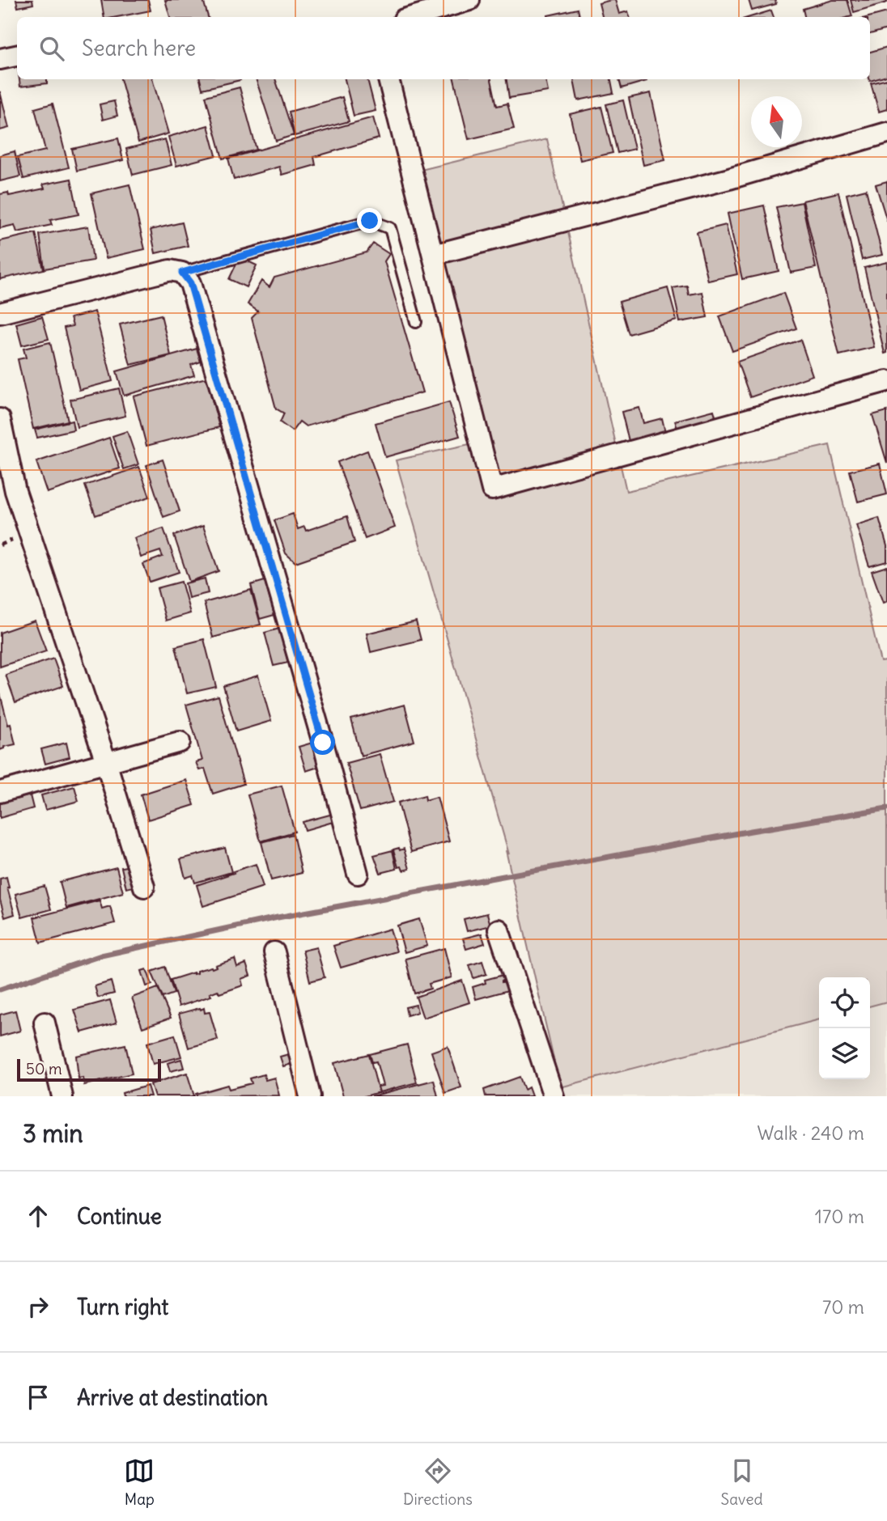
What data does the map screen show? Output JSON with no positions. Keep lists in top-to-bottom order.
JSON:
{
  "scale_bar": "50 m",
  "north": "top",
  "page": {
    "search": "Search here",
    "scale": "50 m",
    "heading": ["3 min", "Walk · 240 m"],
    "list": [
      ["Continue", "170 m"],
      ["Turn right", "70 m"],
      "Arrive at destination"
    ],
    "nav": ["Map", "Directions", "Saved"]
  }
}
